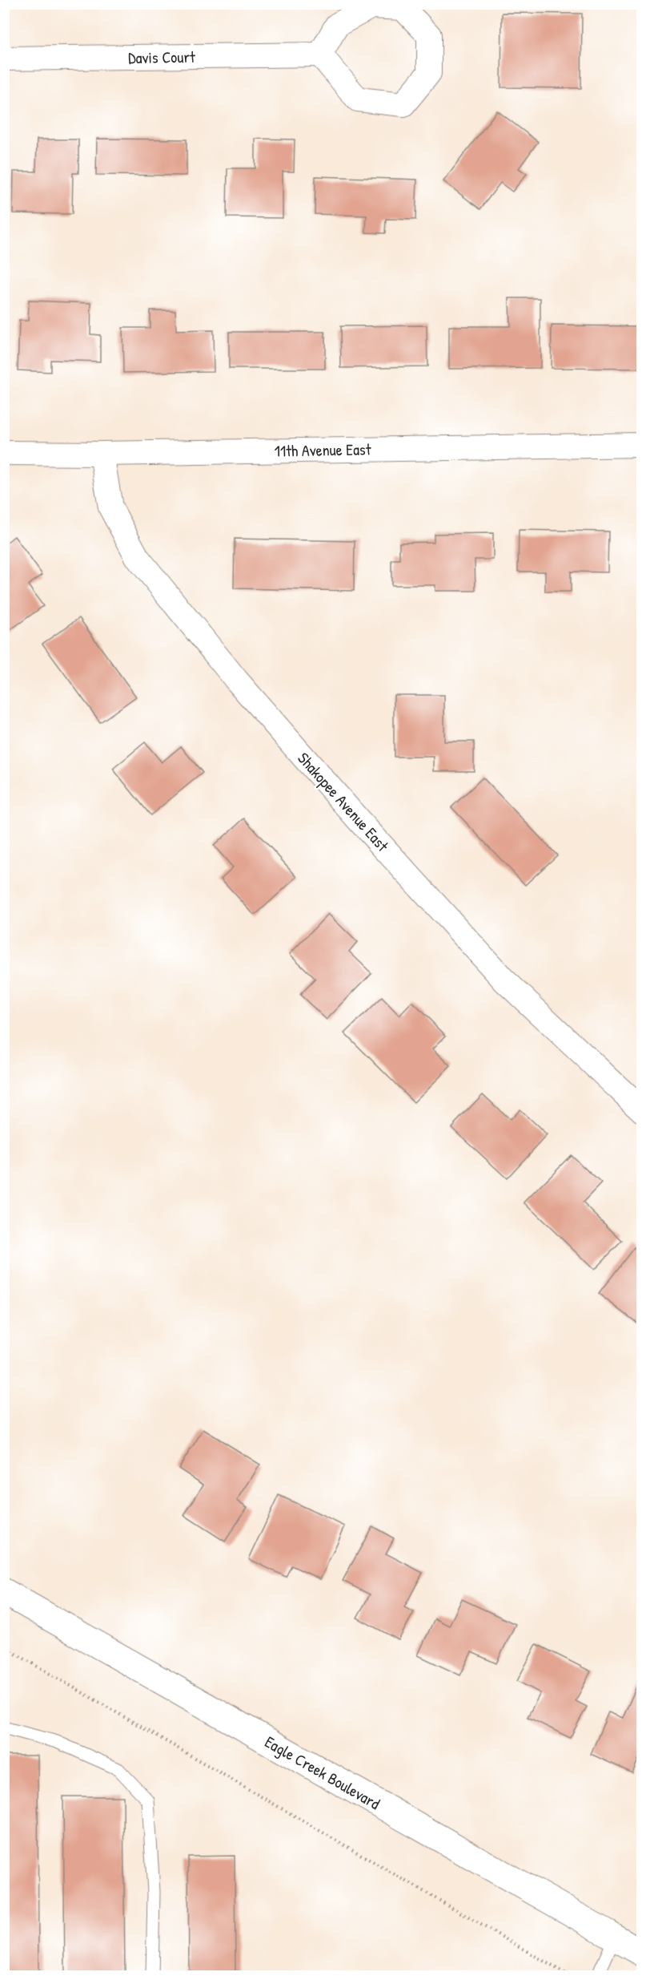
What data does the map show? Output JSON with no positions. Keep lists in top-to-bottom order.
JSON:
{
  "streets": {
    "street": [
      "Davis Court",
      "11th Avenue East",
      "Shakopee Avenue East",
      "Eagle Creek Boulevard"
    ]
  },
  "crossings": [
    ["11th Avenue East", "Shakopee Avenue East"]
  ]
}
